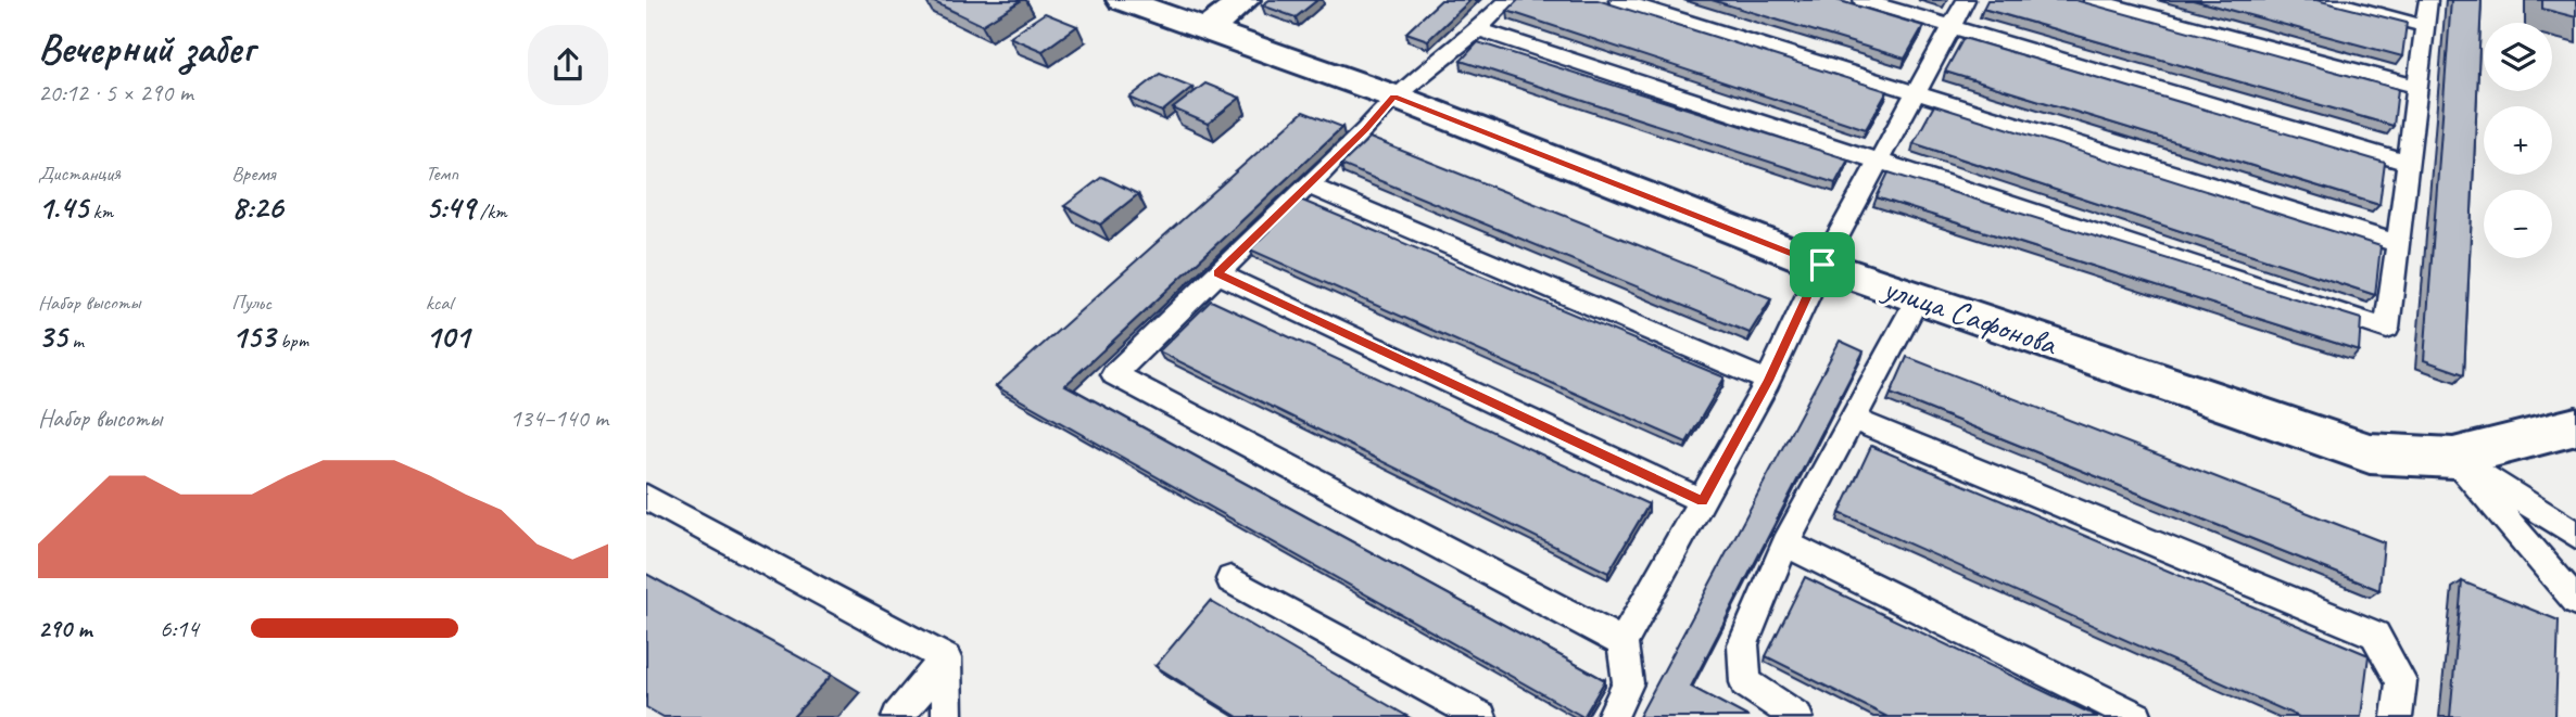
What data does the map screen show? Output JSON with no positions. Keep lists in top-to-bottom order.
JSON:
{
  "streets": {
    "street": ["улица Сафонова"]
  },
  "page": {
    "heading": ["Вечерний забег", "20:12 · 5 × 290 m"],
    "map_buttons": ["+", "−"],
    "stats": [
      ["Дистанция", "1.45 km"],
      ["Время", "8:26"],
      ["Темп", "5:49 /km"],
      ["Набор высоты", "35 m"],
      ["Пульс", "153 bpm"],
      ["kcal", "101"]
    ],
    "chart": ["Набор высоты", "134–140 m"],
    "list": [
      {
        "name": "290 m",
        "note": "6:14"
      }
    ]
  }
}
